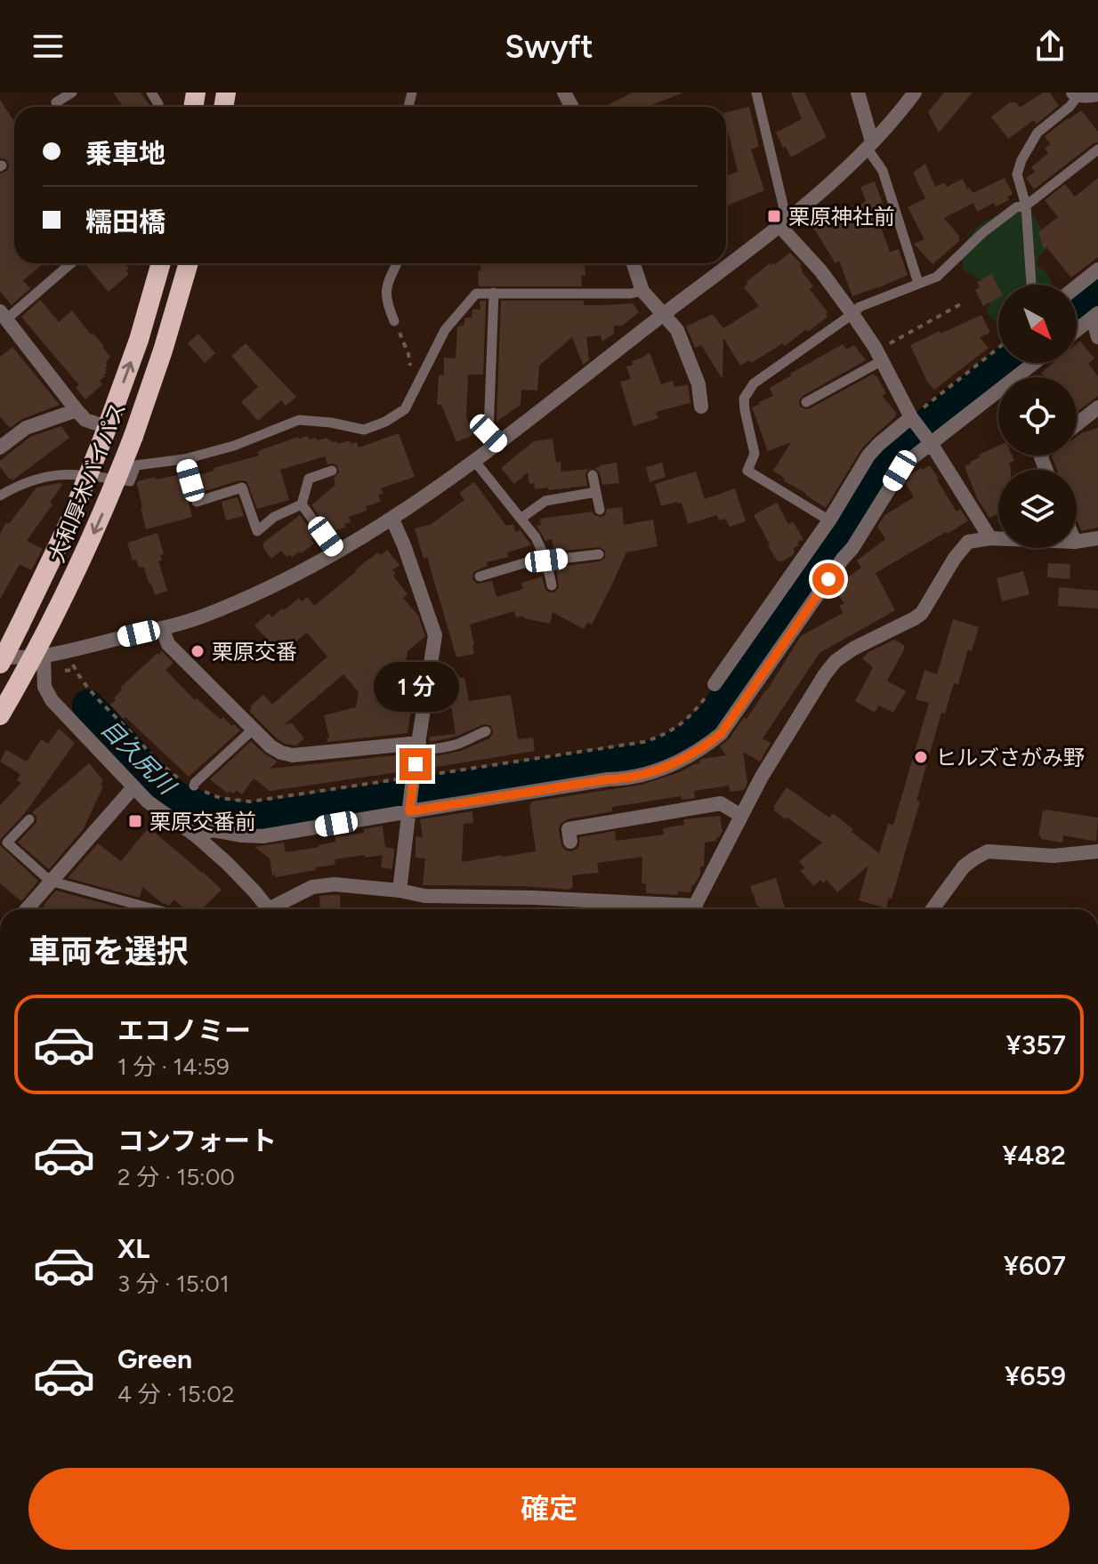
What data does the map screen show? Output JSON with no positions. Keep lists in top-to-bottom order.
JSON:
{
  "streets": {
    "highway": ["大和厚木バイパス"]
  },
  "water": ["目久尻川"],
  "places": {
    "transit": ["栗原神社前", "栗原交番前"],
    "other": ["栗原交番", "ヒルズさがみ野"]
  },
  "north": "bottom right",
  "page": {
    "header": "Swyft",
    "banner": ["乗車地", "糯田橋"],
    "bubble": "1 分",
    "heading": "車両を選択",
    "list": [
      {
        "name": "エコノミー",
        "note": "1 分 · 14:59",
        "value": "¥357"
      },
      {
        "name": "コンフォート",
        "note": "2 分 · 15:00",
        "value": "¥482"
      },
      {
        "name": "XL",
        "note": "3 分 · 15:01",
        "value": "¥607"
      },
      {
        "name": "Green",
        "note": "4 分 · 15:02",
        "value": "¥659"
      }
    ],
    "buttons": "確定"
  }
}
